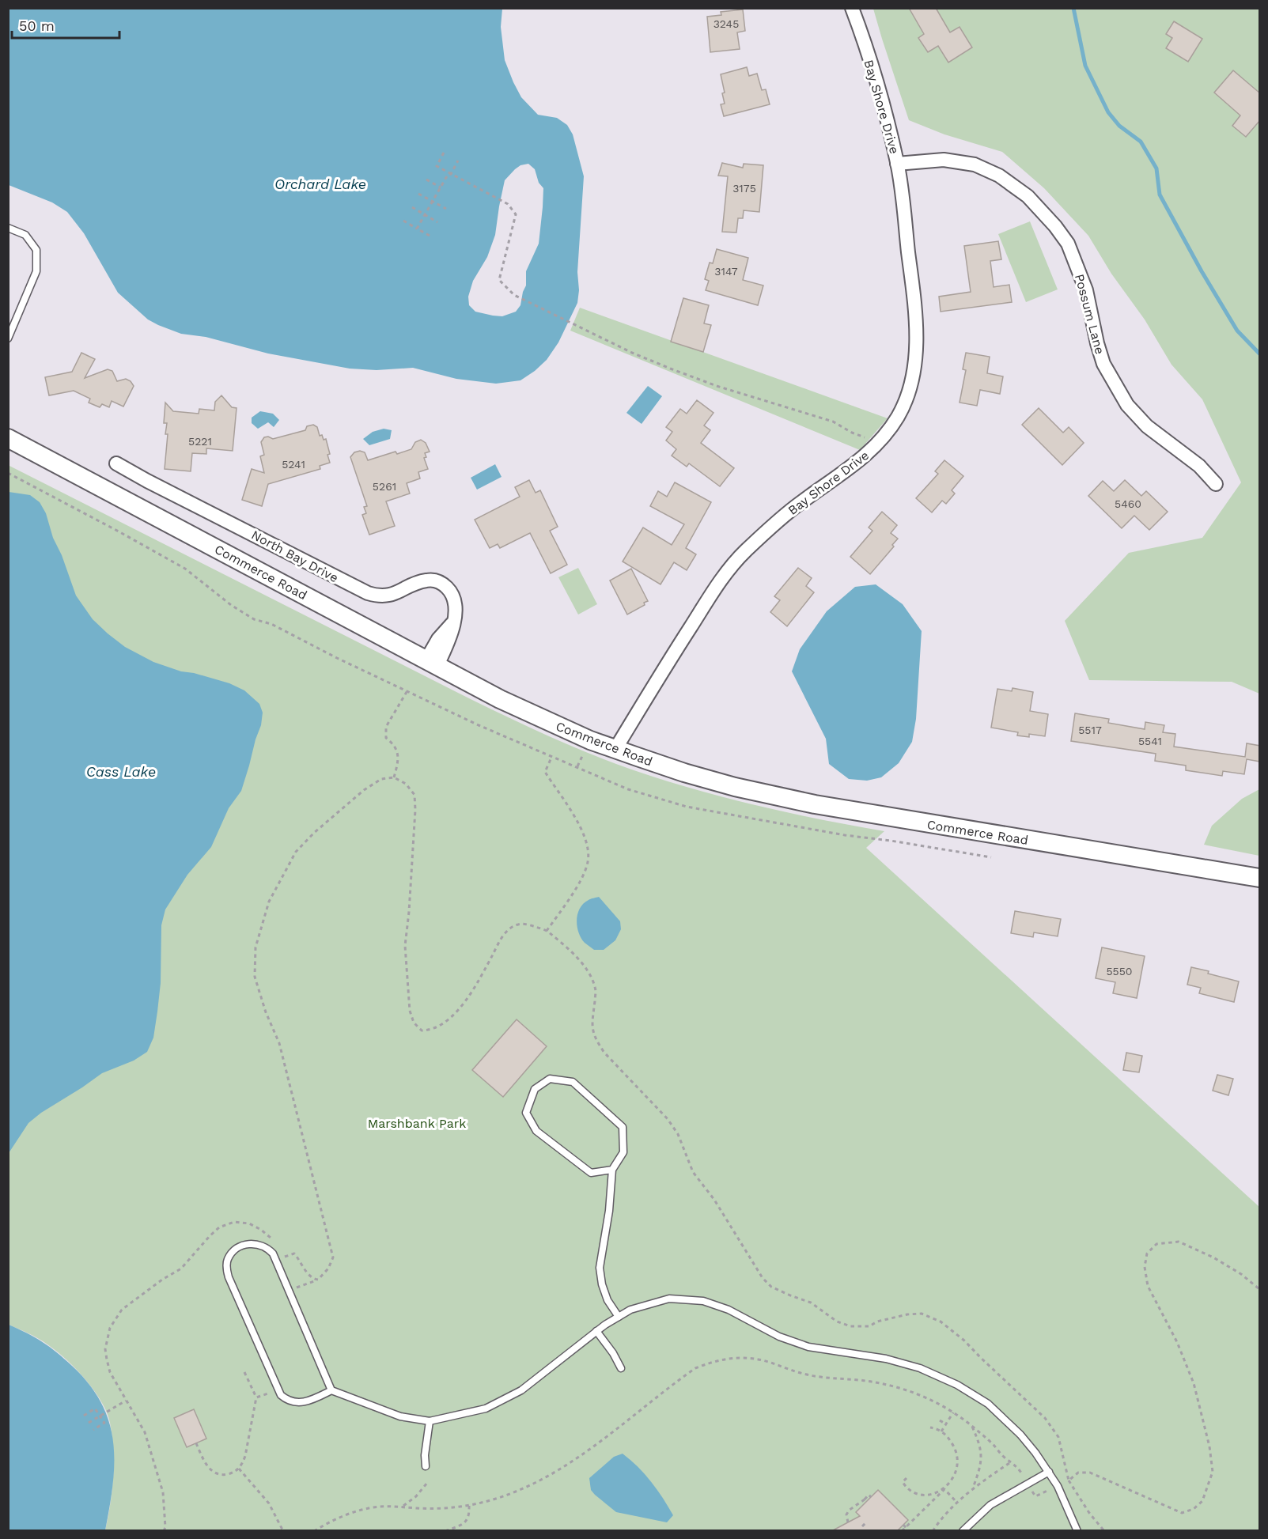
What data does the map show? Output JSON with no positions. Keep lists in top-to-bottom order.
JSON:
{
  "streets": {
    "main road": ["Commerce Road"],
    "street": ["Bay Shore Drive", "Possum Lane", "North Bay Drive"]
  },
  "crossings": [
    ["Bay Shore Drive", "Possum Lane"],
    ["Bay Shore Drive", "Commerce Road"],
    ["North Bay Drive", "Commerce Road"]
  ],
  "water": ["Orchard Lake", "Cass Lake"],
  "parks": ["Marshbank Park"],
  "house_numbers": [
    "3245",
    "3175",
    "3147",
    "5221",
    "5241",
    "5261",
    "5460",
    "5517",
    "5541",
    "5550"
  ],
  "scale_bar": "50 m"
}
